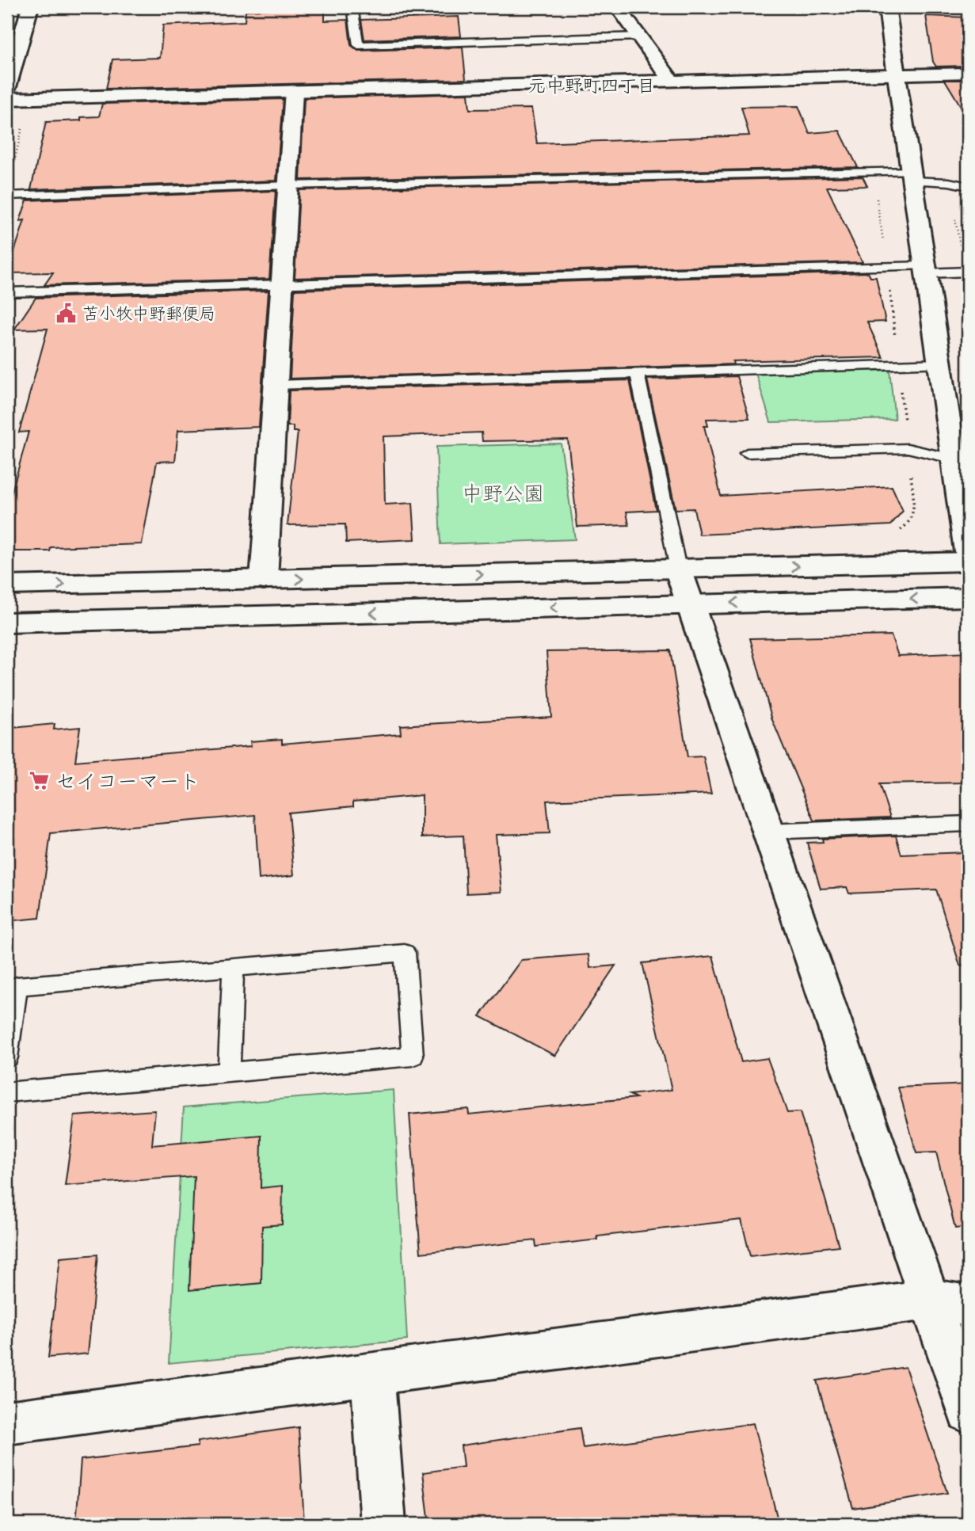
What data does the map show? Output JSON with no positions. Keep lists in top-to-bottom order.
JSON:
{
  "districts": ["元中野町四丁目"],
  "parks": ["中野公園"],
  "places": {
    "public building": ["苫小牧中野郵便局"],
    "supermarket": ["セイコーマート"]
  }
}
